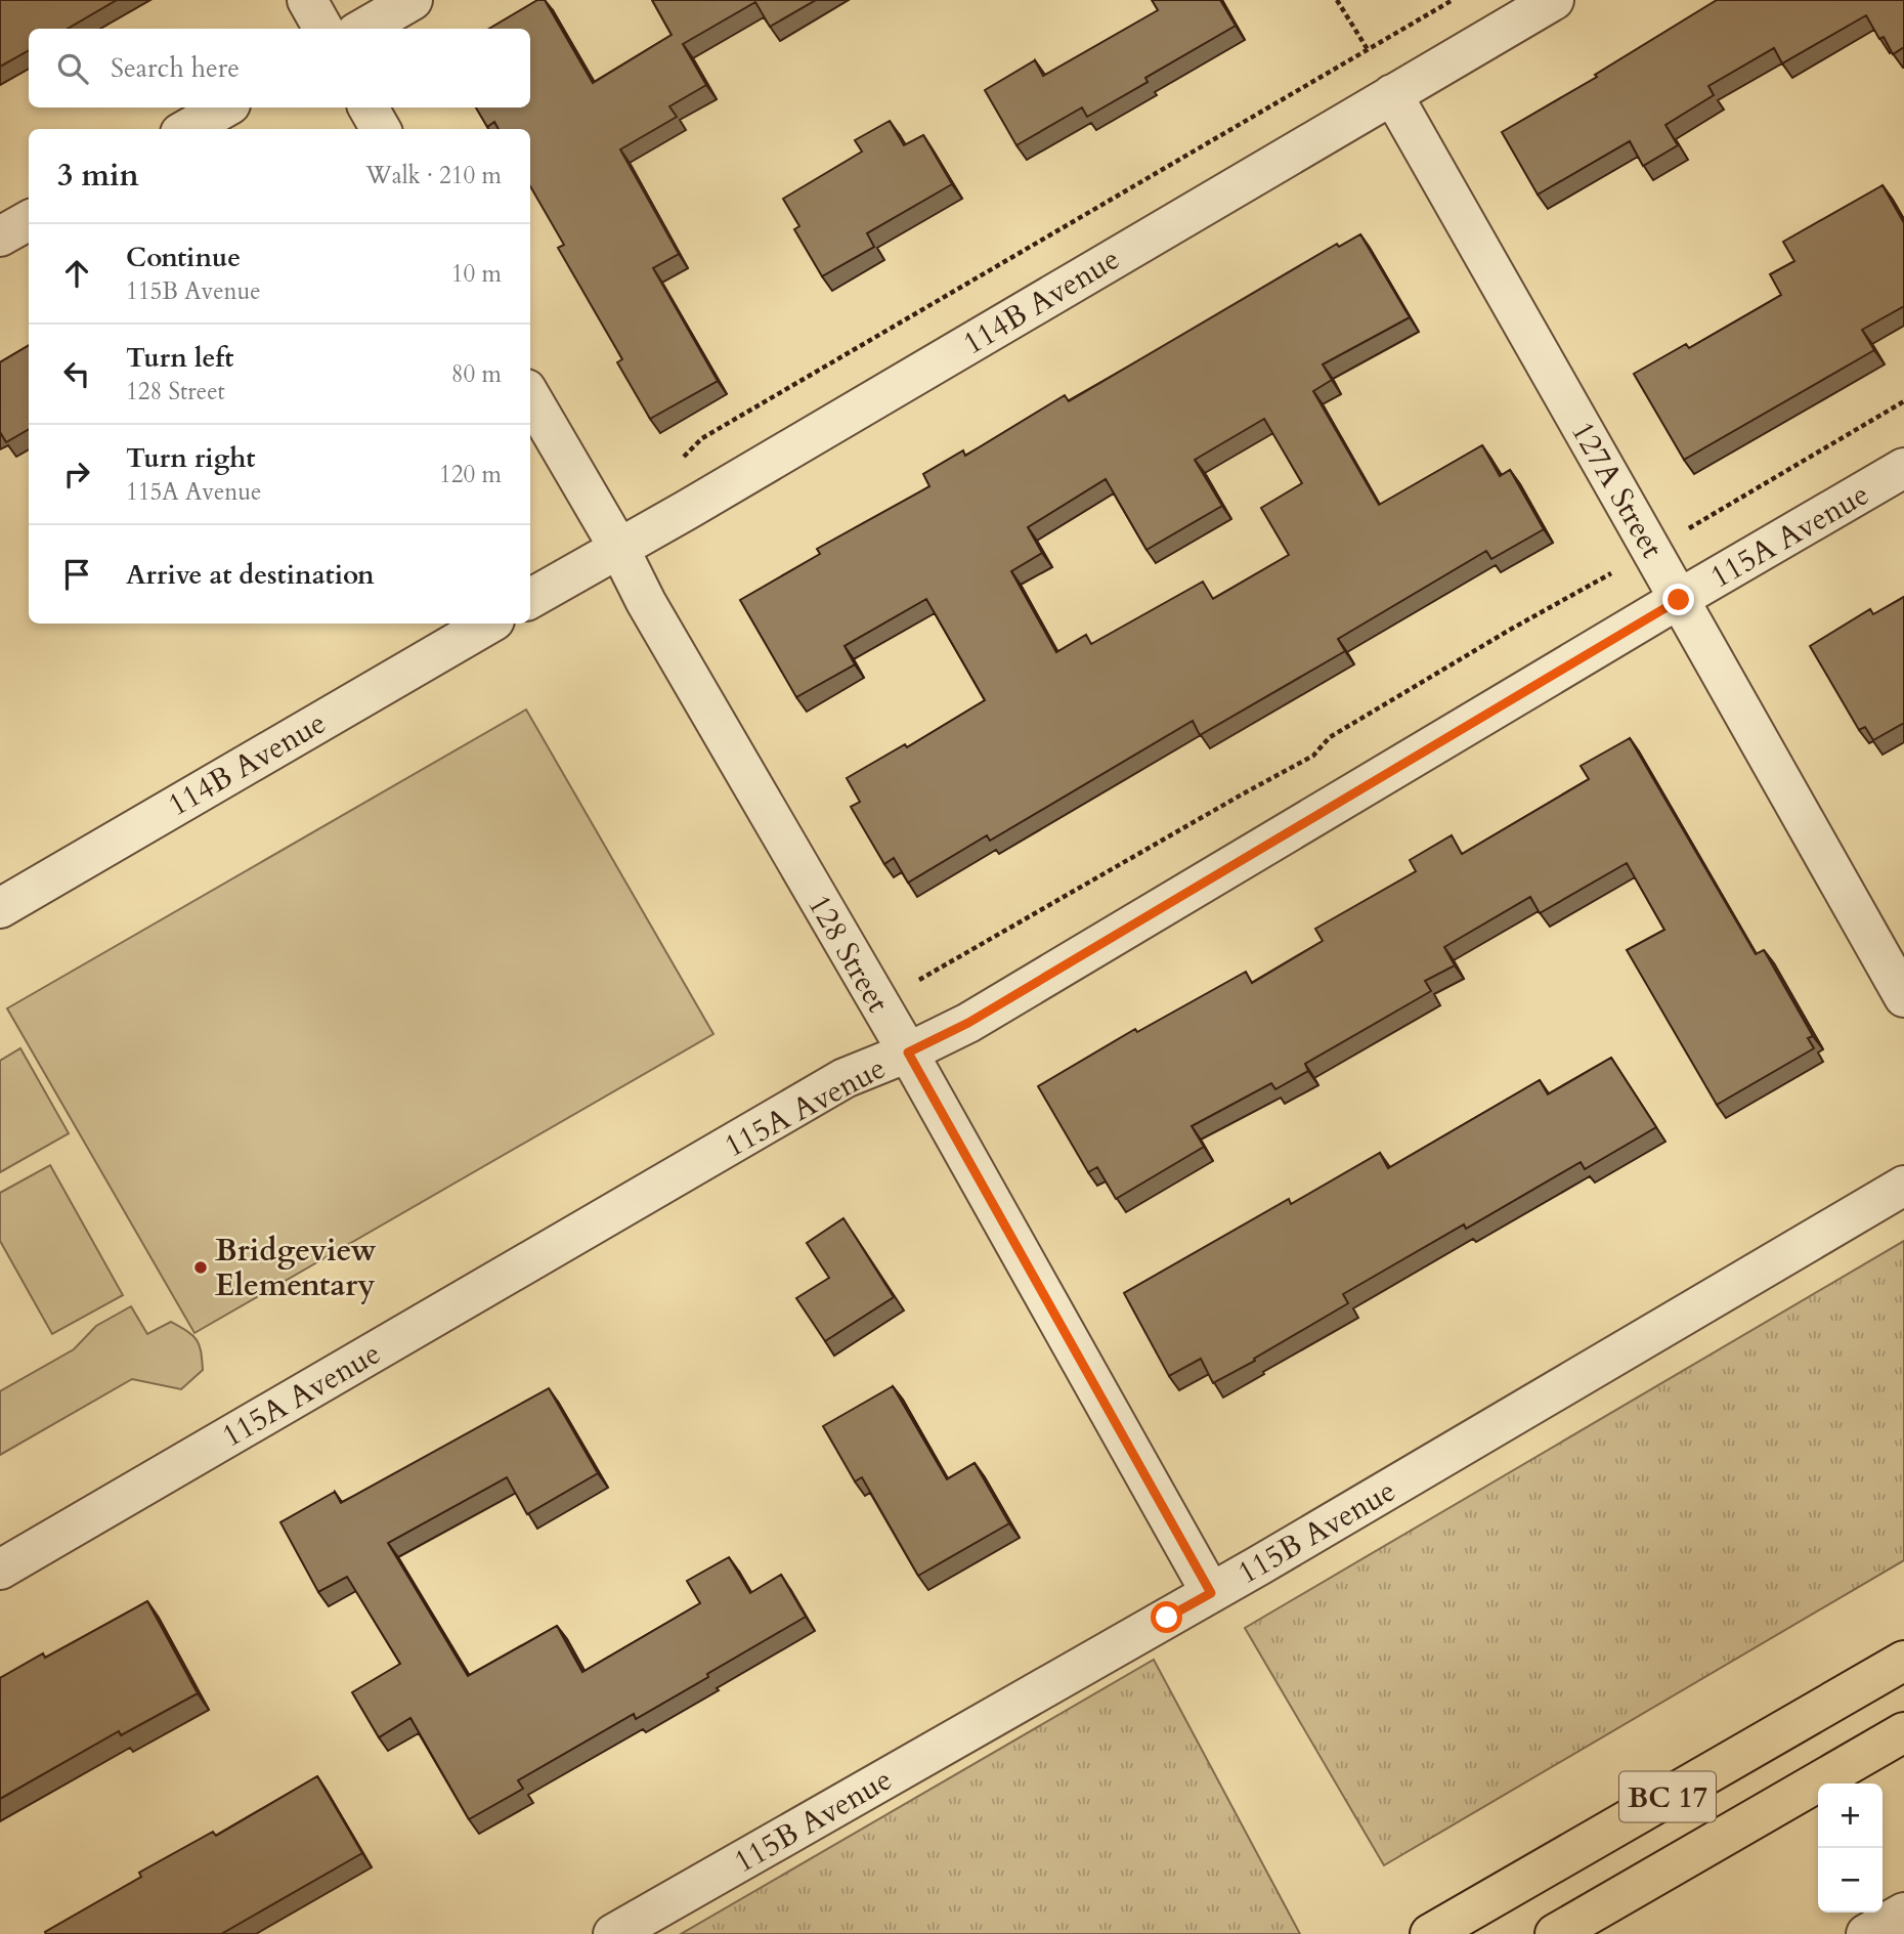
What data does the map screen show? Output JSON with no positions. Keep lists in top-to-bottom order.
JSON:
{
  "streets": {
    "highway": ["BC 17"],
    "street": [
      "114B Avenue",
      "127A Street",
      "115A Avenue",
      "128 Street",
      "115B Avenue"
    ]
  },
  "crossings": [
    ["114B Avenue", "127A Street"],
    ["114B Avenue", "128 Street"],
    ["127A Street", "115A Avenue"],
    ["115A Avenue", "128 Street"],
    ["128 Street", "115B Avenue"]
  ],
  "places": ["Bridgeview Elementary"],
  "page": {
    "search": "Search here",
    "heading": ["3 min", "Walk · 210 m"],
    "list": [
      ["Continue", "115B Avenue", "10 m"],
      ["Turn left", "128 Street", "80 m"],
      ["Turn right", "115A Avenue", "120 m"],
      "Arrive at destination"
    ],
    "map_buttons": ["+", "−"]
  }
}
